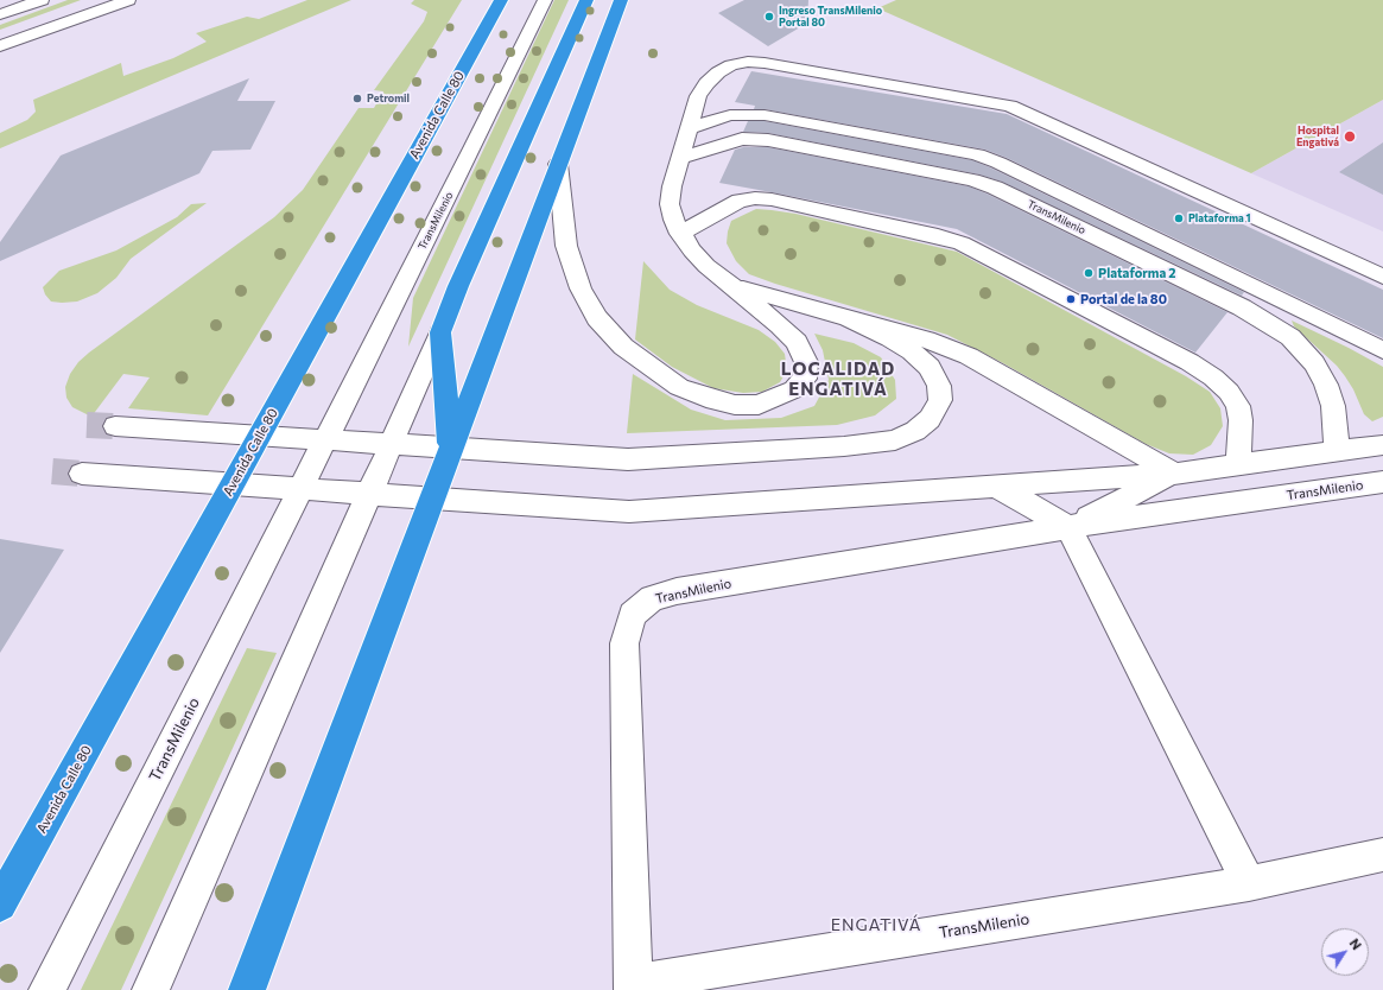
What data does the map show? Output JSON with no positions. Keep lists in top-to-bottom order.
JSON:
{
  "streets": {
    "highway": ["Avenida Calle 80"],
    "street": ["TransMilenio"]
  },
  "crossings": [
    ["Avenida Calle 80", "TransMilenio"]
  ],
  "districts": ["LOCALIDAD ENGATIVÁ", "ENGATIVÁ"],
  "places": [
    "Ingreso TransMilenio Portal 80",
    "Petromil",
    "Hospital Engativá",
    "Plataforma 1",
    "Plataforma 2",
    "Portal de la 80"
  ],
  "north": "top right"
}
